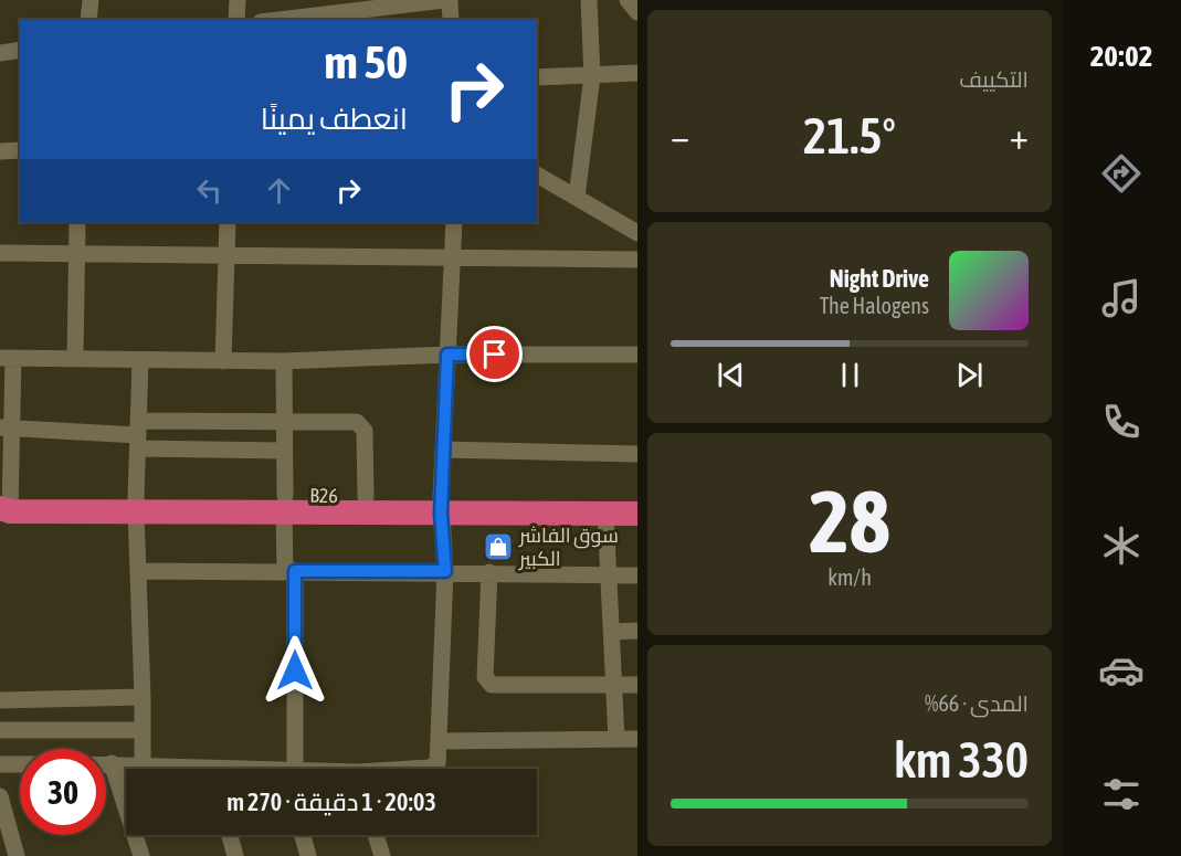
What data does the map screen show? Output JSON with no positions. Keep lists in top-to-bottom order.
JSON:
{
  "streets": {
    "highway": ["B26"]
  },
  "places": {
    "shop": ["سوق الفاشر الكبير"]
  },
  "page": {
    "tabs": "20:02",
    "tile": [
      "التكييف",
      ["28", "km/h"],
      ["المدى · 66%", "330 km"]
    ],
    "turn": ["50 m", "انعطف يمينًا"],
    "heat": ["−", "21.5°", "+"],
    "song": ["Night Drive", "The Halogens"],
    "limit": "30",
    "trip": "20:03 · 1 دقيقة · 270 m"
  }
}
